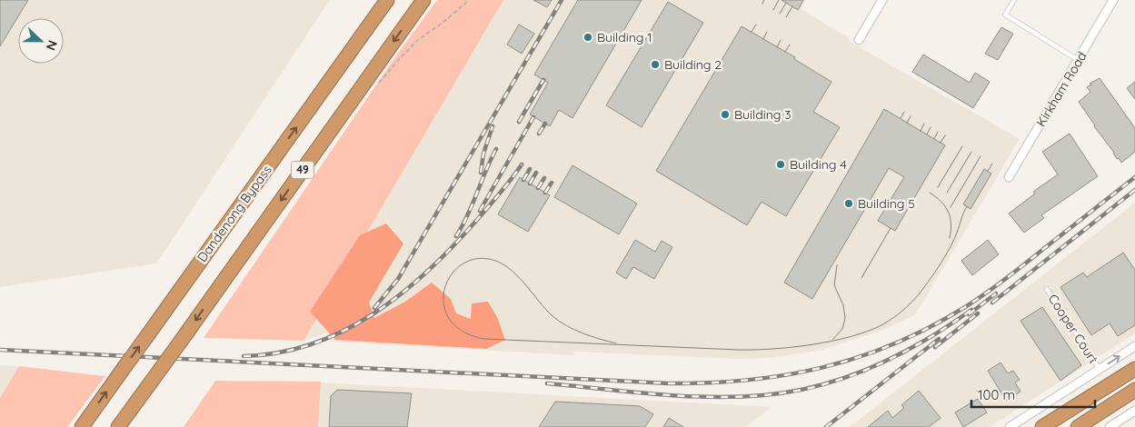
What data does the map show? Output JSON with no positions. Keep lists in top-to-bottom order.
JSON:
{
  "streets": {
    "highway": ["49", "Dandenong Bypass"],
    "street": ["Kirkham Road"],
    "lane": ["Cooper Court"]
  },
  "places": [
    "Building 1",
    "Building 2",
    "Building 3",
    "Building 4",
    "Building 5"
  ],
  "scale_bar": "100 m",
  "north": "right"
}
